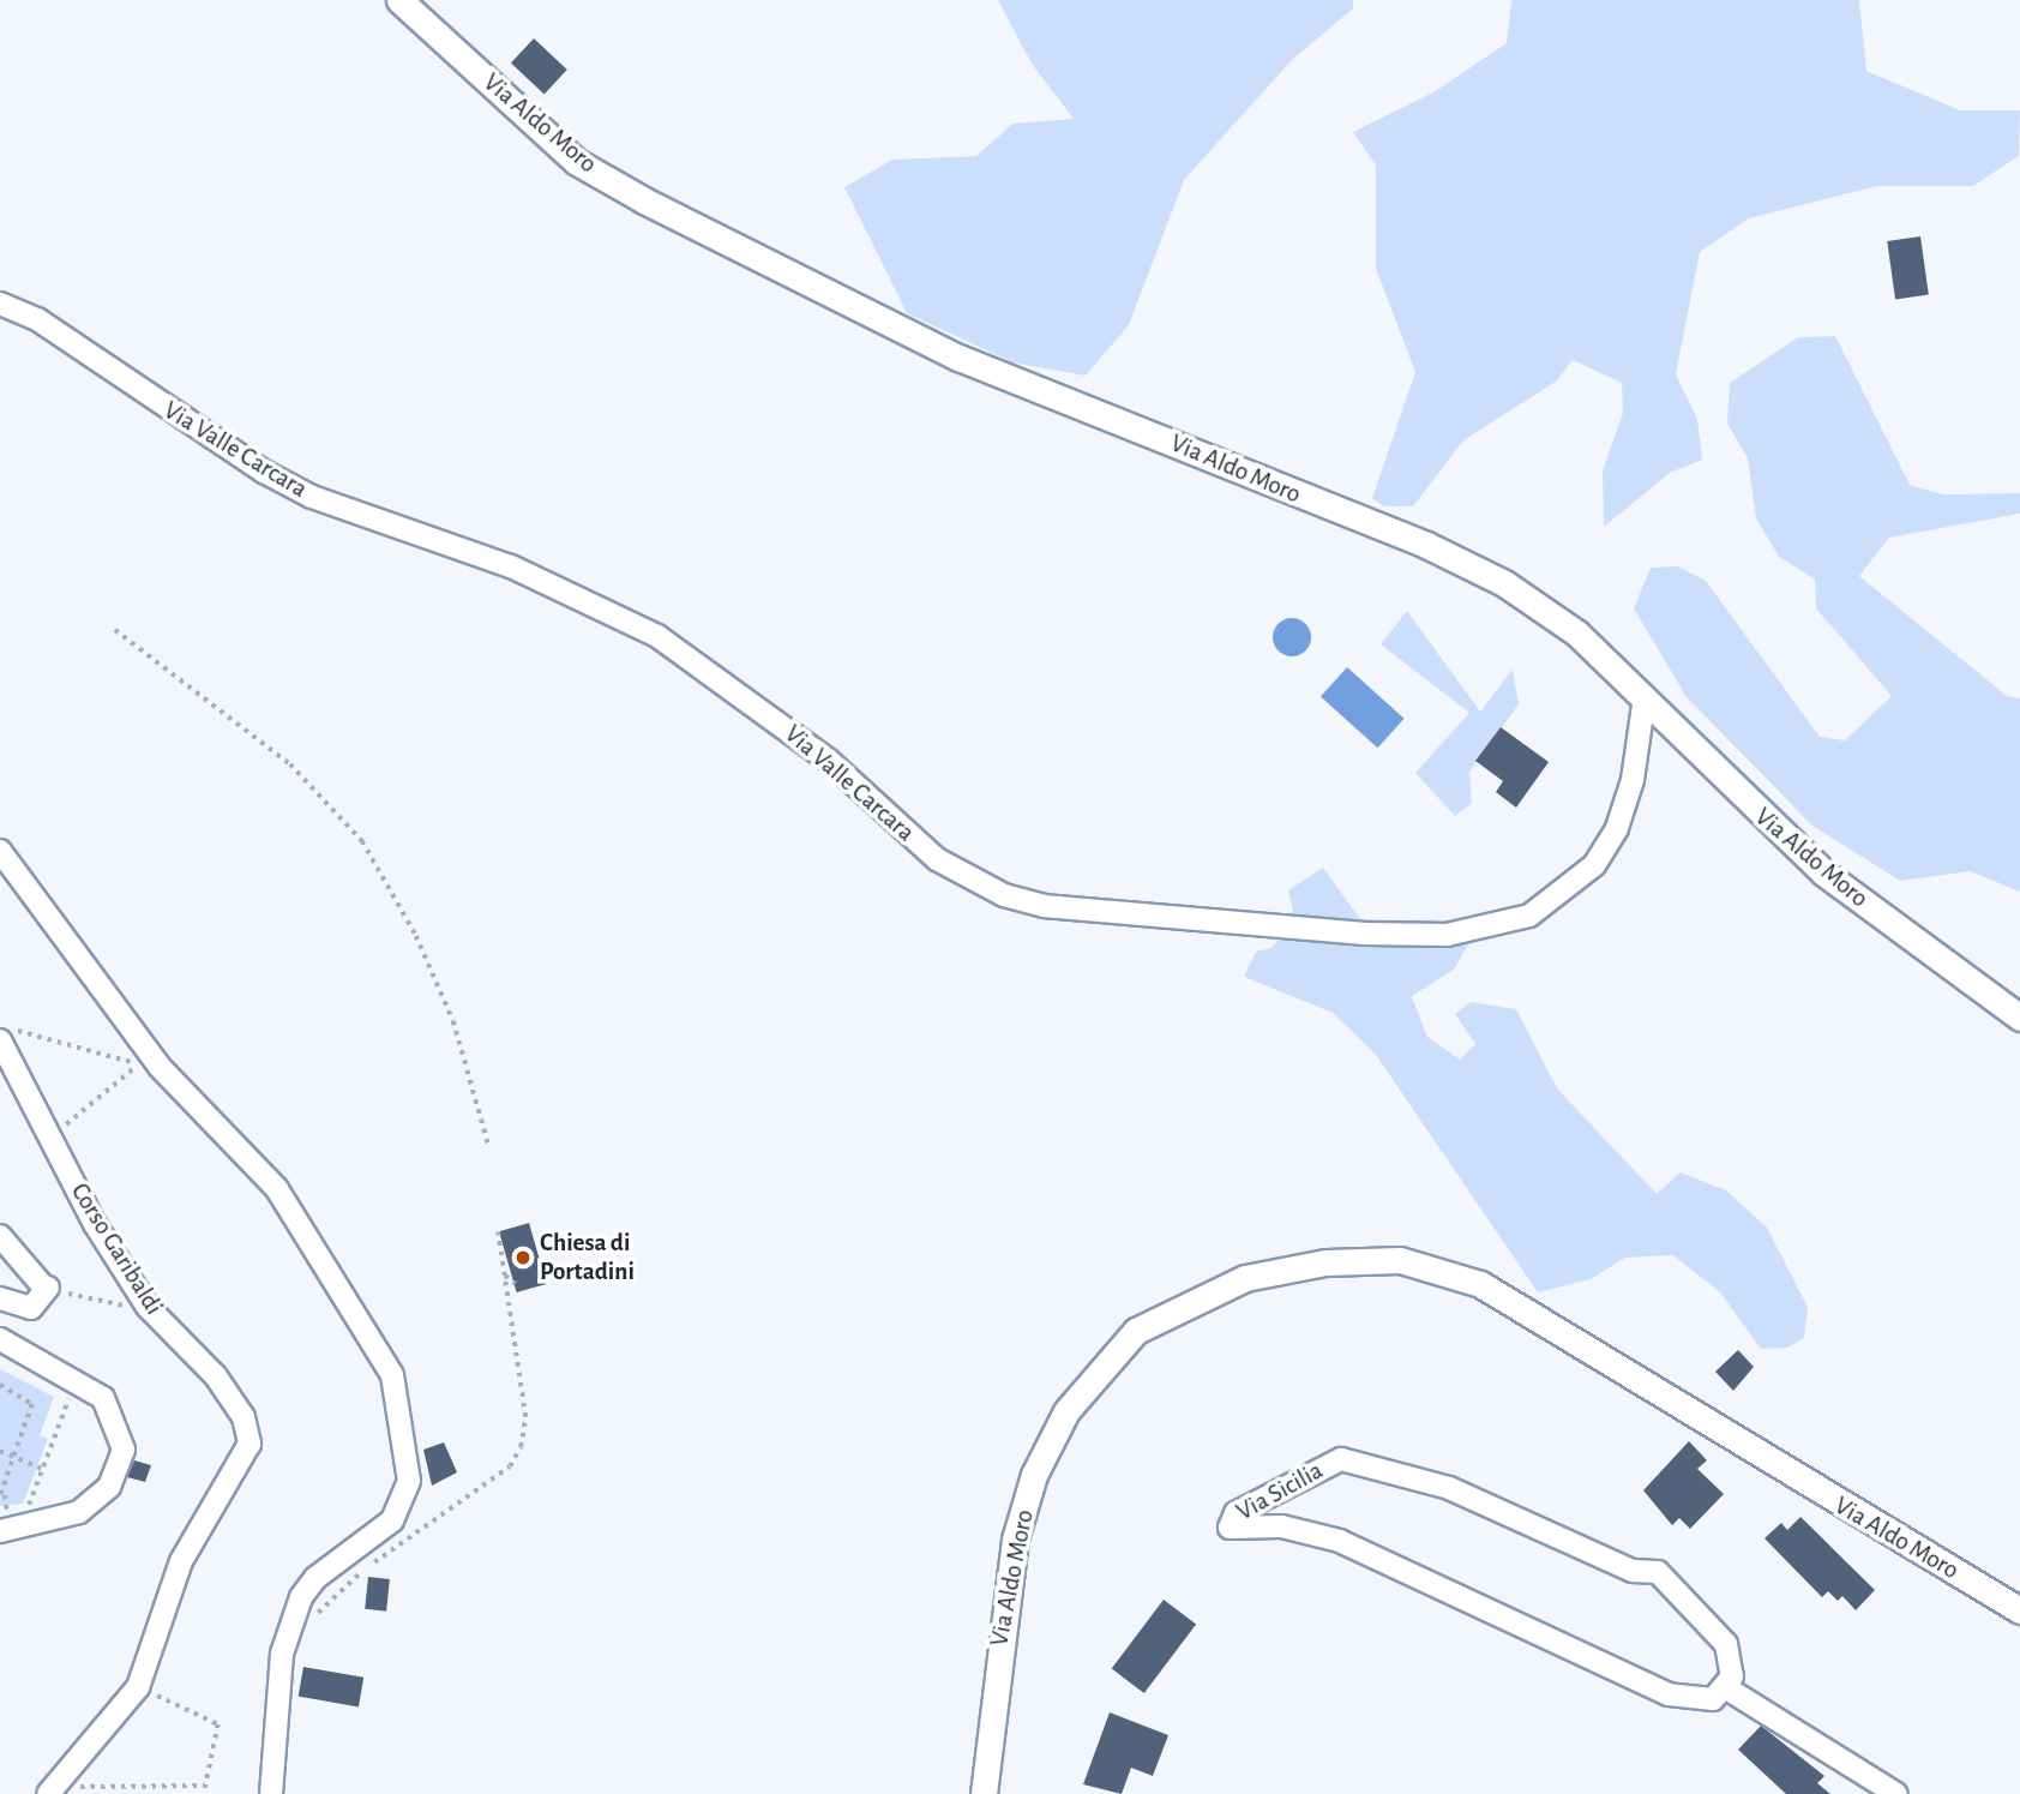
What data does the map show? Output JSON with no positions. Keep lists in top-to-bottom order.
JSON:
{
  "streets": {
    "main road": ["Via Aldo Moro"],
    "street": ["Via Valle Carcara", "Corso Garibaldi", "Via Sicilia"]
  },
  "crossings": [
    ["Via Aldo Moro", "Via Valle Carcara"]
  ],
  "places": ["Chiesa di Portadini"]
}
